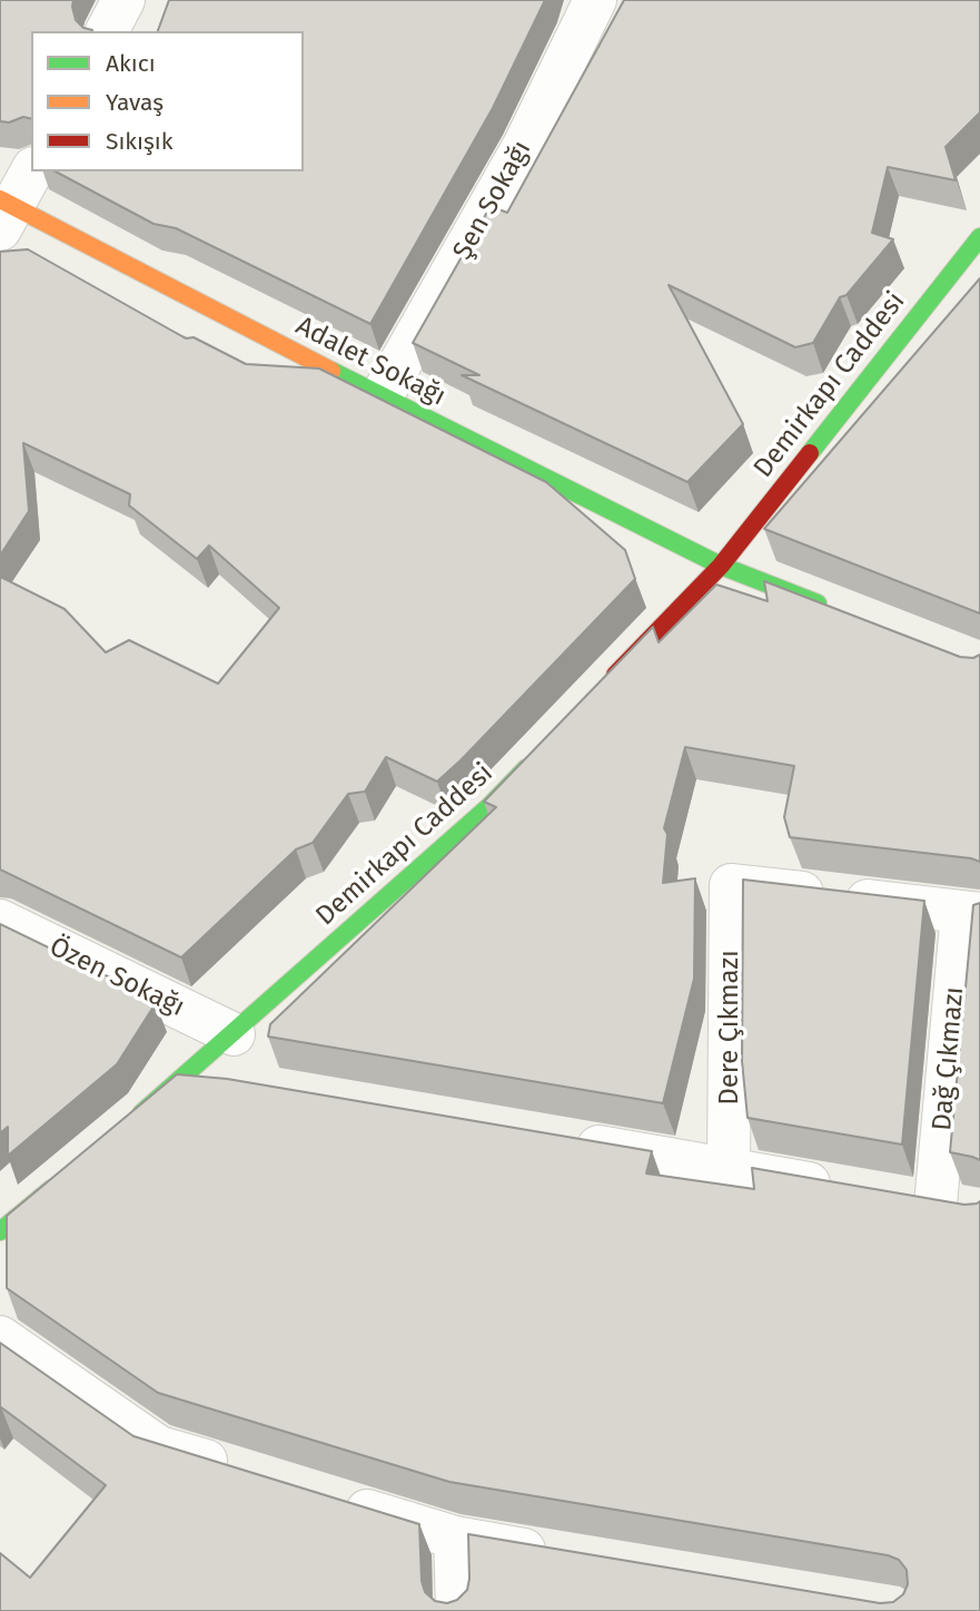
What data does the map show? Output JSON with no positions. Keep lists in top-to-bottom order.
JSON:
{
  "streets": {
    "street": [
      "Şen Sokağı",
      "Adalet Sokağı",
      "Demirkapı Caddesi",
      "Özen Sokağı",
      "Dere Çıkmazı",
      "Dağ Çıkmazı"
    ]
  },
  "crossings": [
    ["Şen Sokağı", "Adalet Sokağı"],
    ["Adalet Sokağı", "Demirkapı Caddesi"],
    ["Demirkapı Caddesi", "Özen Sokağı"],
    ["Dere Çıkmazı", "Dağ Çıkmazı"]
  ],
  "legend": ["Akıcı", "Yavaş", "Sıkışık"]
}
